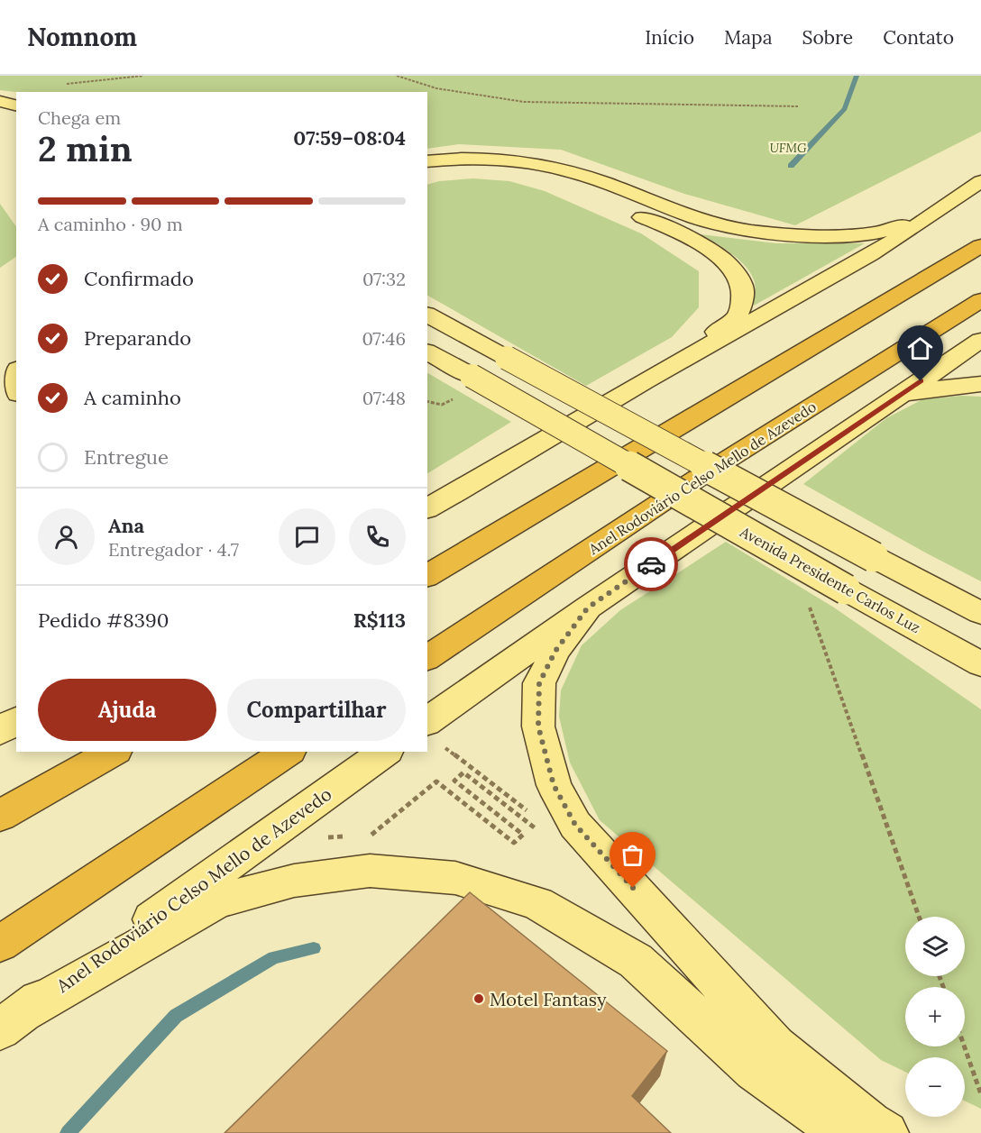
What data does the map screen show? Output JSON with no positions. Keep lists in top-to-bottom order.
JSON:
{
  "streets": {
    "highway": ["Anel Rodoviário Celso Mello de Azevedo"],
    "main road": ["Avenida Presidente Carlos Luz"]
  },
  "parks": ["UFMG"],
  "places": ["Motel Fantasy"],
  "page": {
    "header": "Nomnom",
    "nav": [
      "Início",
      "Mapa",
      "Sobre",
      "Contato"
    ],
    "heading": ["2 min", "Chega em", "07:59–08:04"],
    "panel": [
      "Ana",
      "Entregador · 4.7",
      "Pedido #8390",
      "R$113"
    ],
    "bar": "A caminho · 90 m",
    "list": [
      ["Confirmado", "07:32"],
      ["Preparando", "07:46"],
      ["A caminho", "07:48"],
      "Entregue"
    ],
    "buttons": ["Ajuda", "Compartilhar"],
    "map_buttons": ["+", "−"]
  }
}
